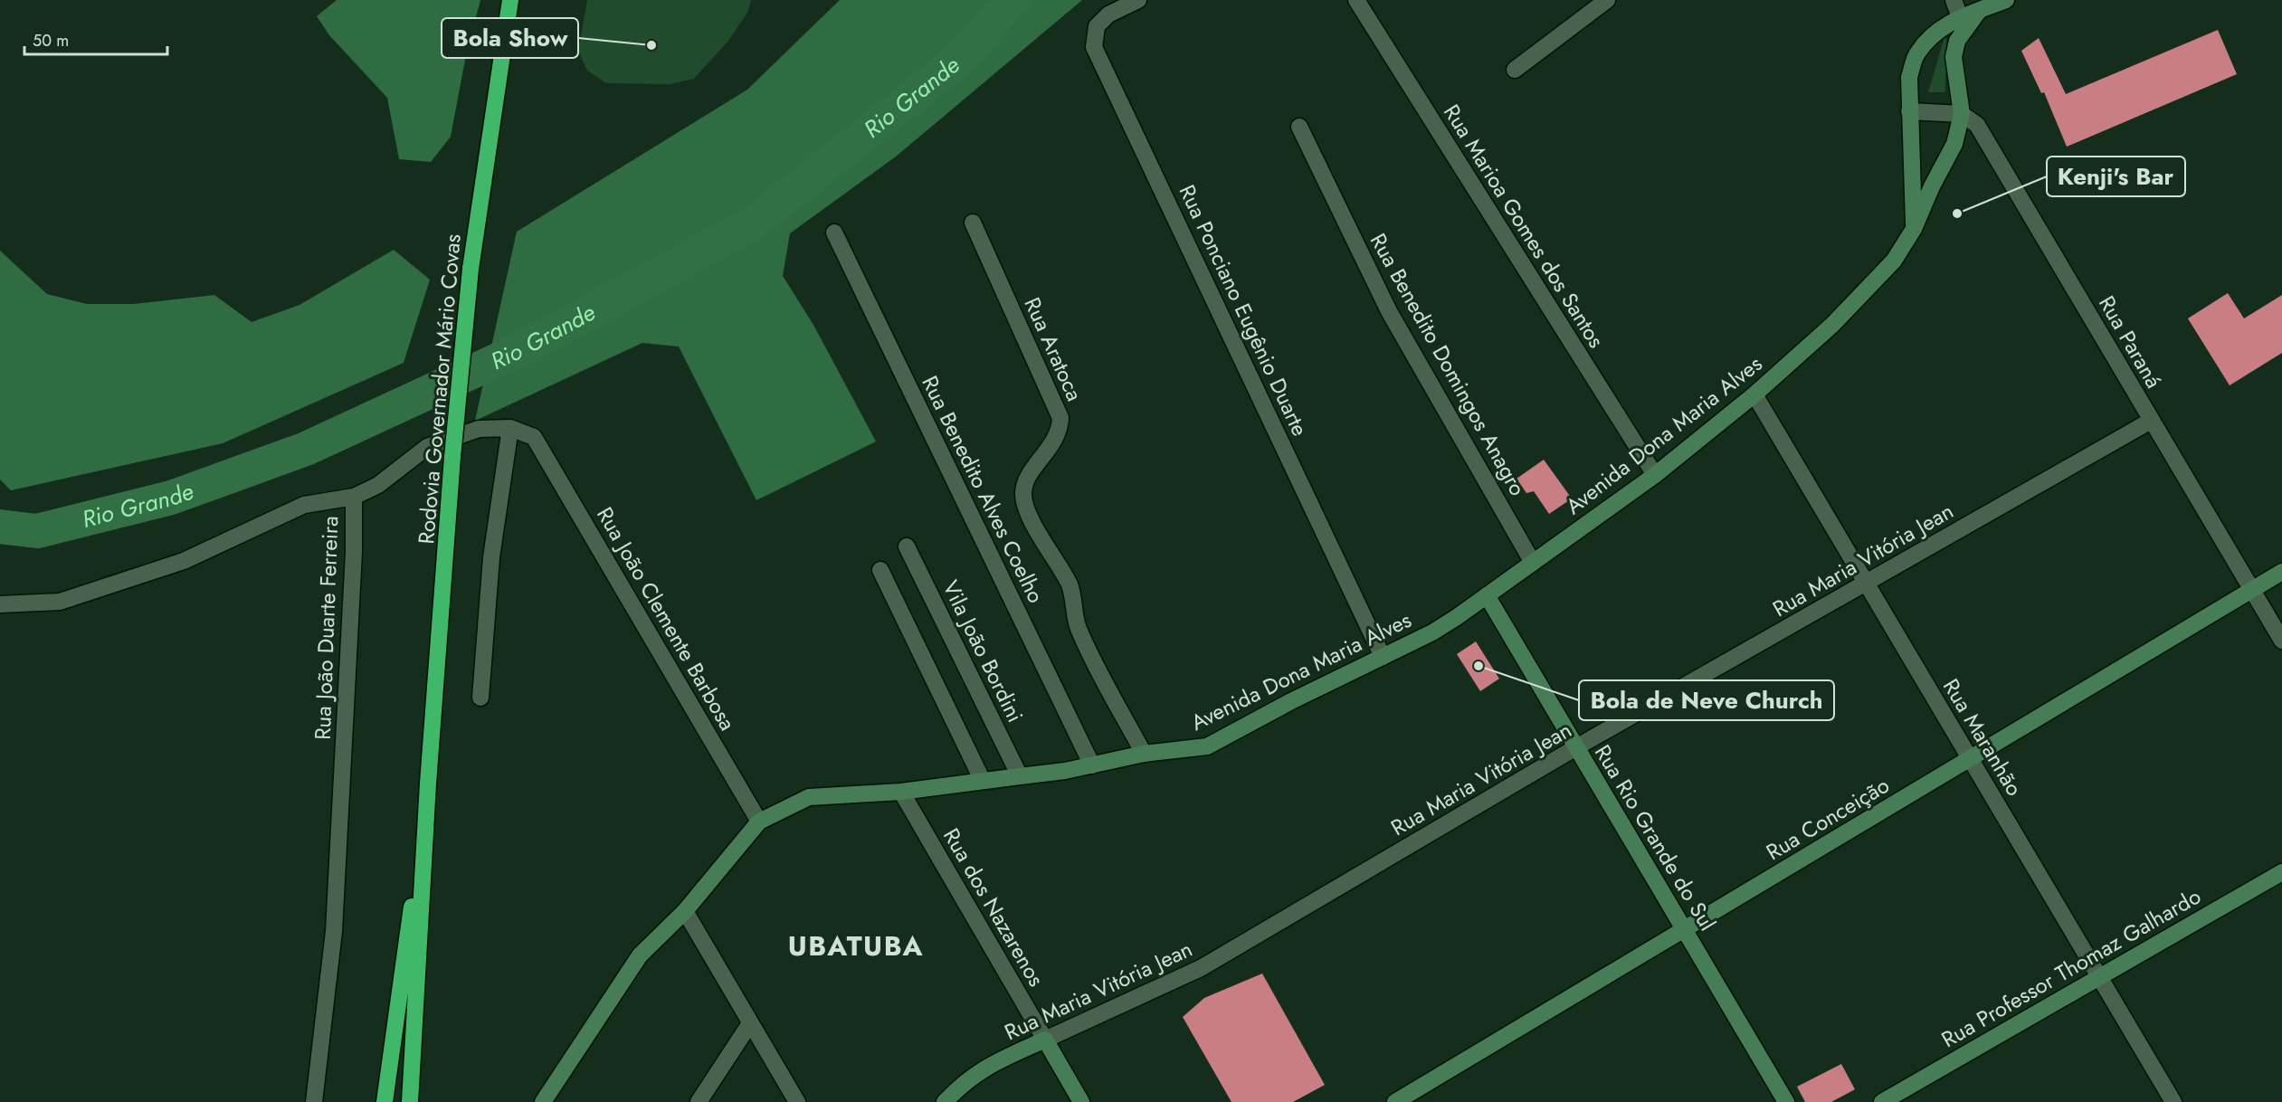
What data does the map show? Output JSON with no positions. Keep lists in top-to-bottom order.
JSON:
{
  "streets": {
    "highway": ["Rodovia Governador Mário Covas"],
    "street": [
      "Rua Marioa Gomes dos Santos",
      "Rua Ponciano Eugênio Duarte",
      "Rua Paraná",
      "Rua Aratoca",
      "Rua Benedito Domingos Anagro",
      "Avenida Dona Maria Alves",
      "Rua Benedito Alves Coelho",
      "Rua Maria Vitória Jean",
      "Rua João Clemente Barbosa",
      "Rua João Duarte Ferreira",
      "Vila João Bordini",
      "Rua Maranhão",
      "Rua Conceição",
      "Rua Rio Grande do Sul",
      "Rua dos Nazarenos",
      "Rua Professor Thomaz Galhardo"
    ]
  },
  "crossings": [
    ["Rua Marioa Gomes dos Santos", "Avenida Dona Maria Alves"],
    ["Rua Ponciano Eugênio Duarte", "Avenida Dona Maria Alves"],
    ["Rua Paraná", "Avenida Dona Maria Alves"],
    ["Rua Paraná", "Rua Maria Vitória Jean"],
    ["Rua Paraná", "Rua Conceição"],
    ["Rua Aratoca", "Avenida Dona Maria Alves"],
    ["Rua Benedito Domingos Anagro", "Avenida Dona Maria Alves"],
    ["Avenida Dona Maria Alves", "Rua Benedito Alves Coelho"],
    ["Avenida Dona Maria Alves", "Rua João Clemente Barbosa"],
    ["Avenida Dona Maria Alves", "Vila João Bordini"],
    ["Avenida Dona Maria Alves", "Rua Maranhão"],
    ["Avenida Dona Maria Alves", "Rua Rio Grande do Sul"],
    ["Avenida Dona Maria Alves", "Rua dos Nazarenos"],
    ["Rua Maria Vitória Jean", "Rua Maranhão"],
    ["Rua Maria Vitória Jean", "Rua Rio Grande do Sul"],
    ["Rua Maria Vitória Jean", "Rua dos Nazarenos"],
    ["Rua Maranhão", "Rua Conceição"],
    ["Rua Maranhão", "Rua Professor Thomaz Galhardo"],
    ["Rua Conceição", "Rua Rio Grande do Sul"]
  ],
  "districts": ["UBATUBA"],
  "water": ["Rio Grande"],
  "places": ["Bola Show", "Kenji's Bar", "Bola de Neve Church"],
  "scale_bar": "50 m"
}
